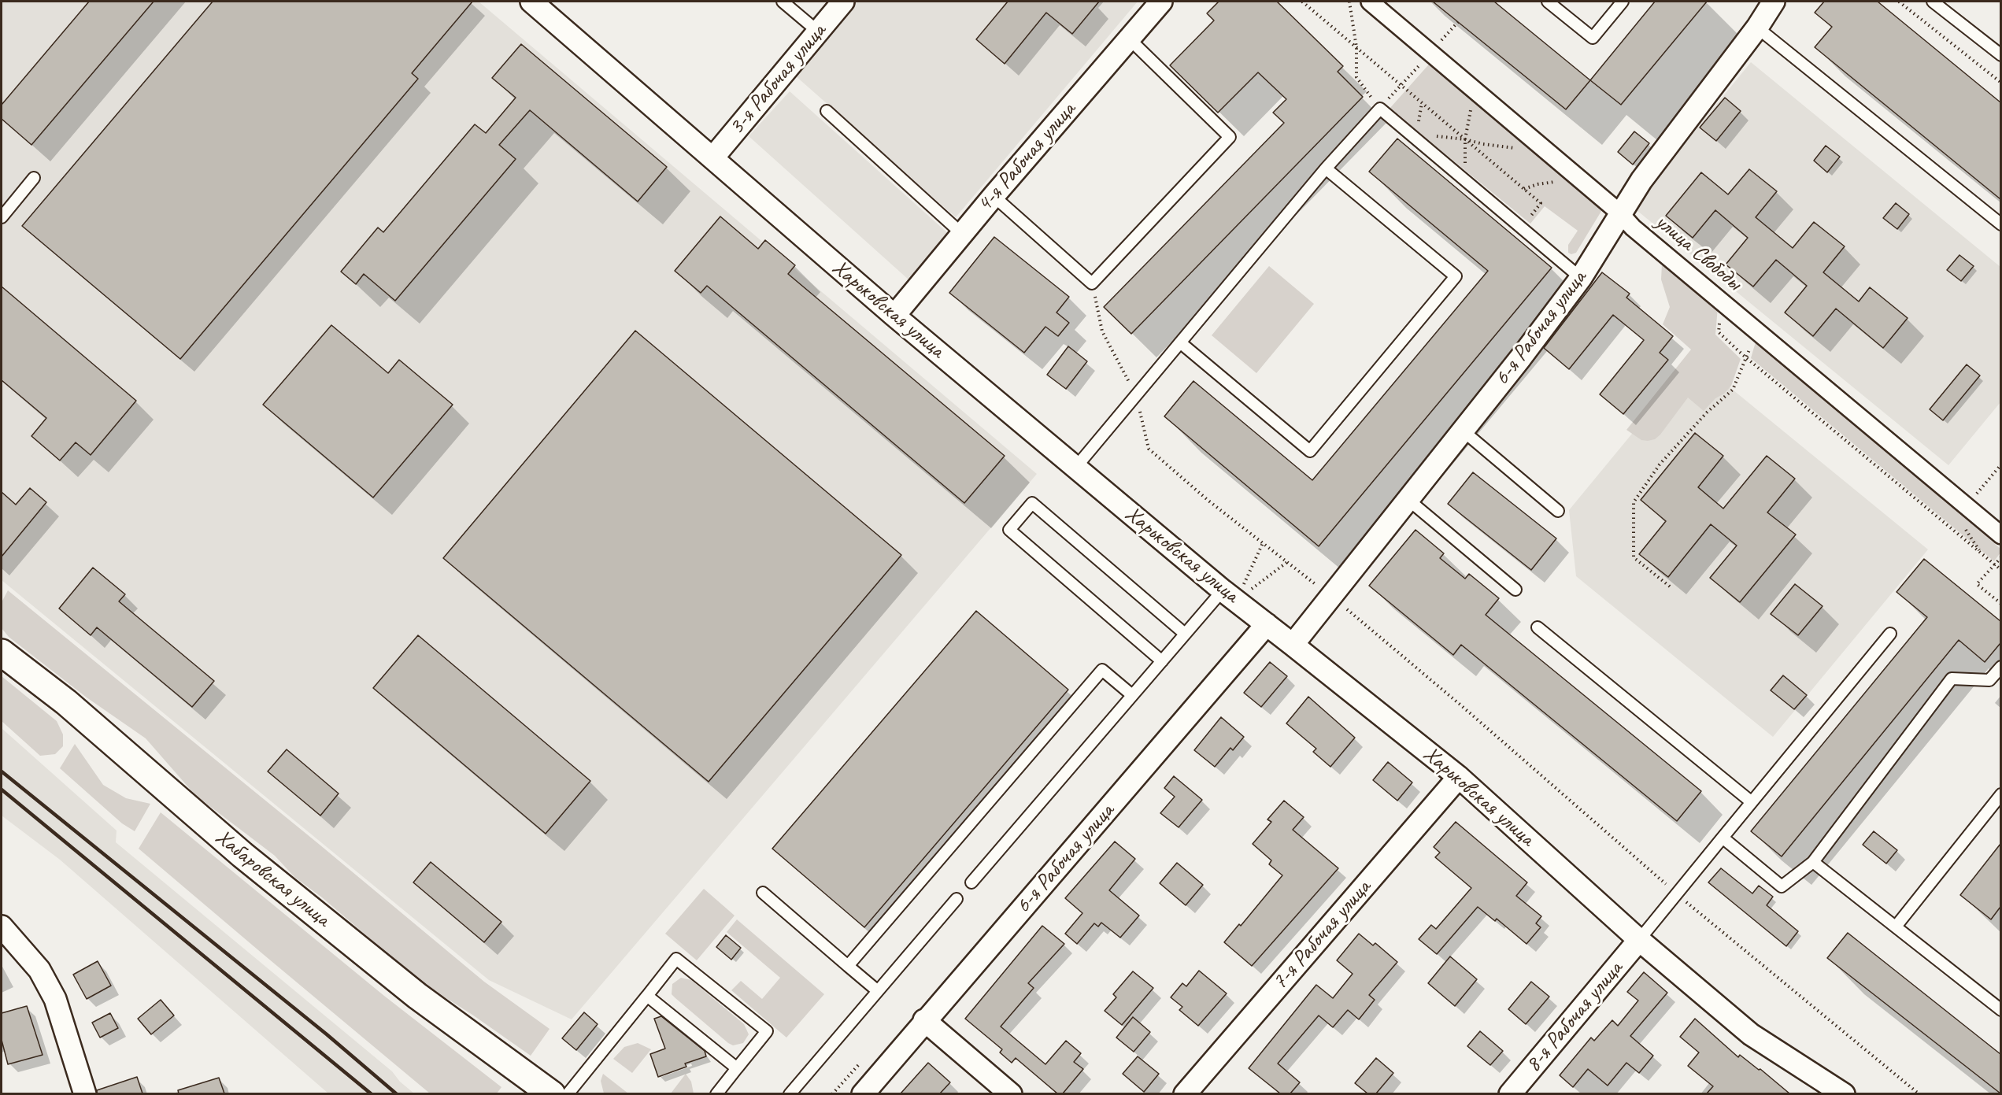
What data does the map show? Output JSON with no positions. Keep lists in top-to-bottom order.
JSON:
{
  "streets": {
    "main road": ["Хабаровская улица"],
    "street": [
      "3-я Рабочая улица",
      "4-я Рабочая улица",
      "улица Свободы",
      "Харьковская улица",
      "6-я Рабочая улица",
      "7-я Рабочая улица",
      "8-я Рабочая улица"
    ]
  },
  "crossings": [
    ["3-я Рабочая улица", "Харьковская улица"],
    ["4-я Рабочая улица", "Харьковская улица"],
    ["улица Свободы", "6-я Рабочая улица"],
    ["Харьковская улица", "6-я Рабочая улица"],
    ["Харьковская улица", "7-я Рабочая улица"],
    ["Харьковская улица", "8-я Рабочая улица"]
  ]
}
